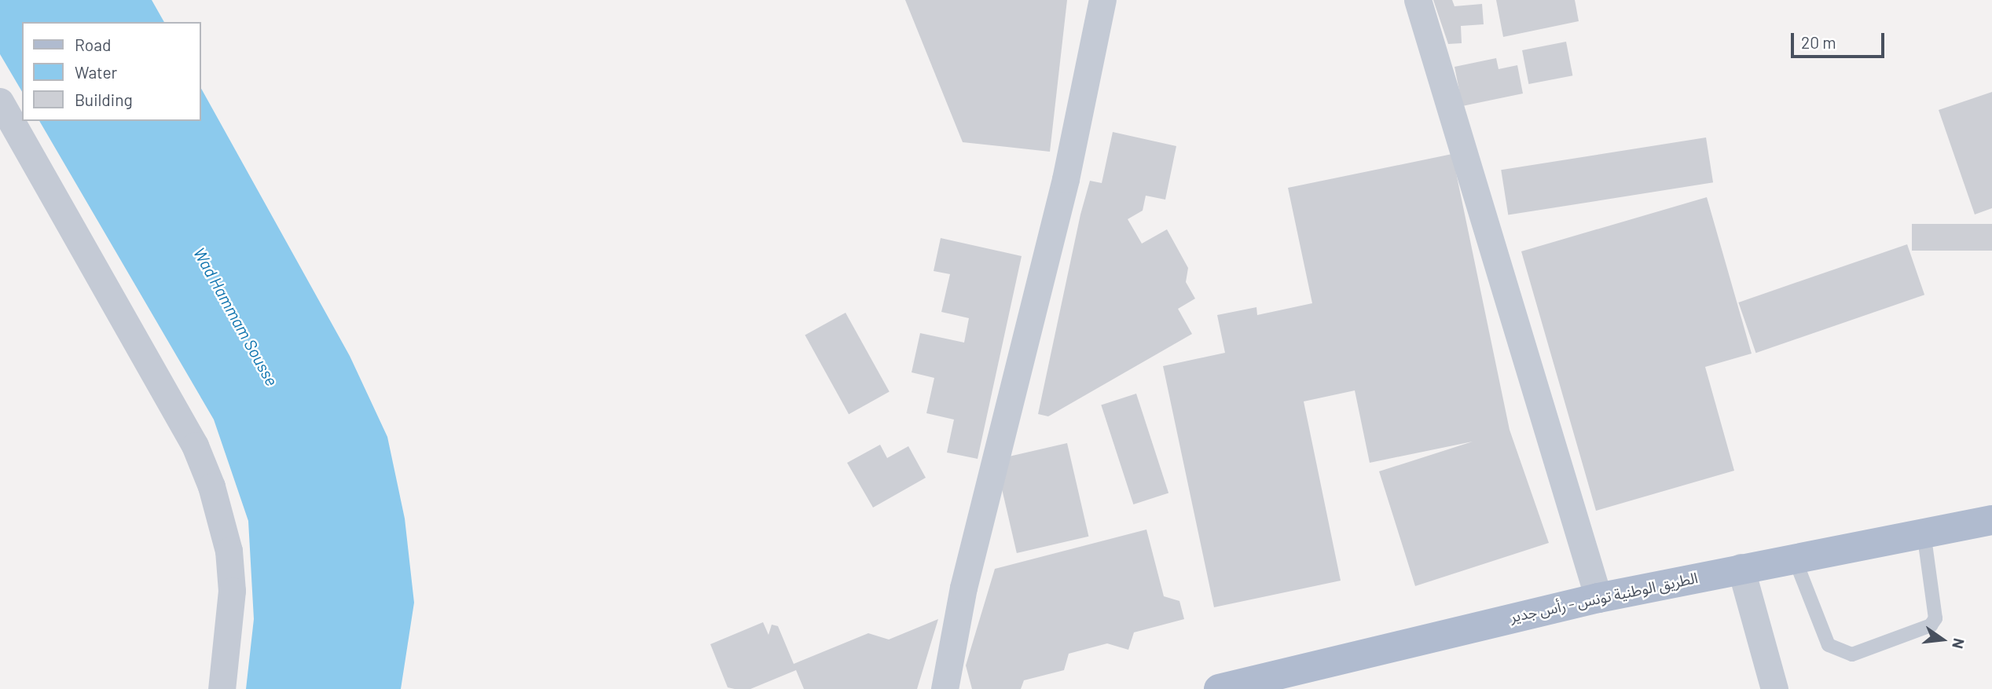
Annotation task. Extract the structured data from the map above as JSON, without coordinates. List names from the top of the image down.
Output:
{
  "streets": {
    "main road": ["الطريق الوطنية تونس - رأس جدير"]
  },
  "water": ["Wad Hammam Sousse"],
  "legend": ["Road", "Water", "Building"],
  "scale_bar": "20 m",
  "north": "right"
}
